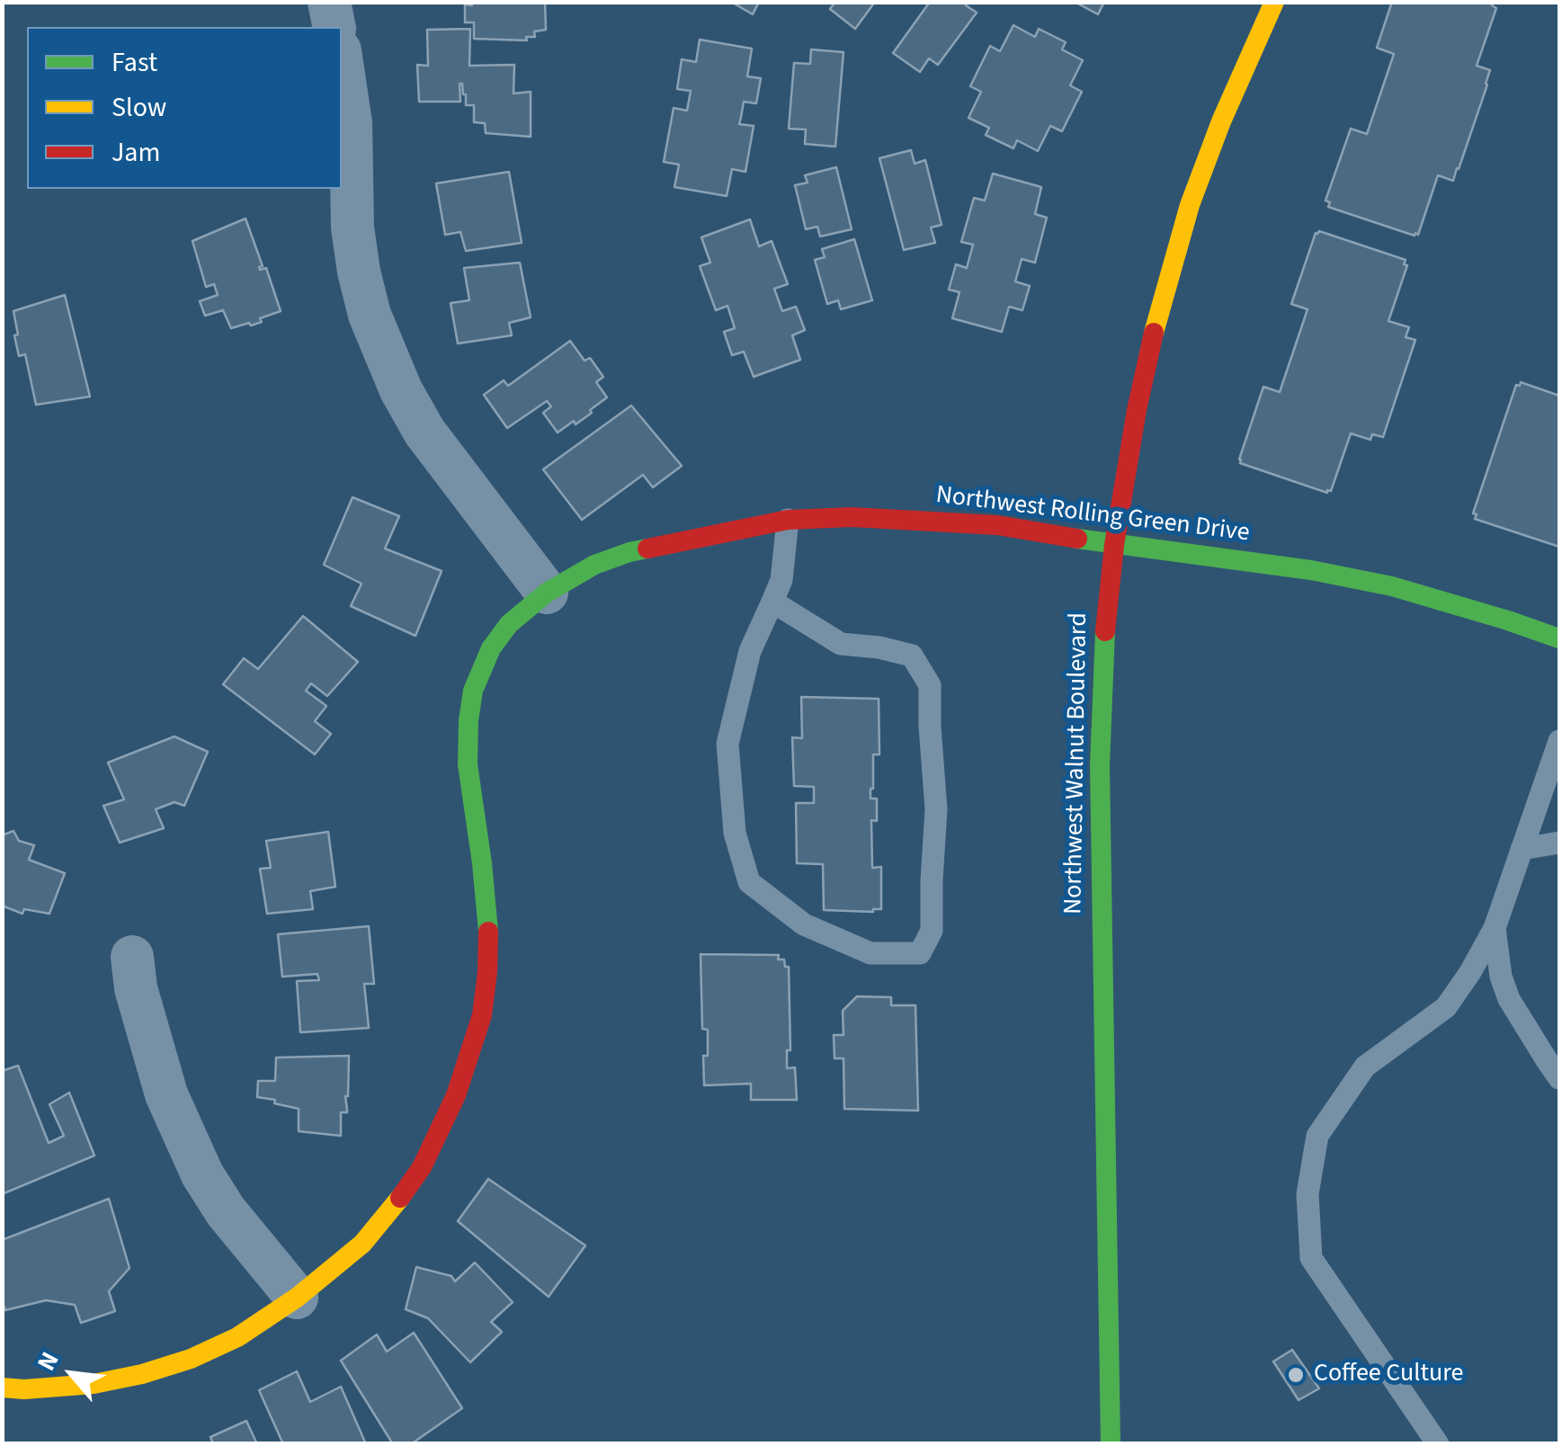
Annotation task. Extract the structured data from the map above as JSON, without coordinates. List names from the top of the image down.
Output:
{
  "streets": {
    "street": ["Northwest Rolling Green Drive", "Northwest Walnut Boulevard"]
  },
  "crossings": [
    ["Northwest Rolling Green Drive", "Northwest Walnut Boulevard"]
  ],
  "places": ["Coffee Culture"],
  "legend": ["Fast", "Slow", "Jam"],
  "north": "top left"
}
